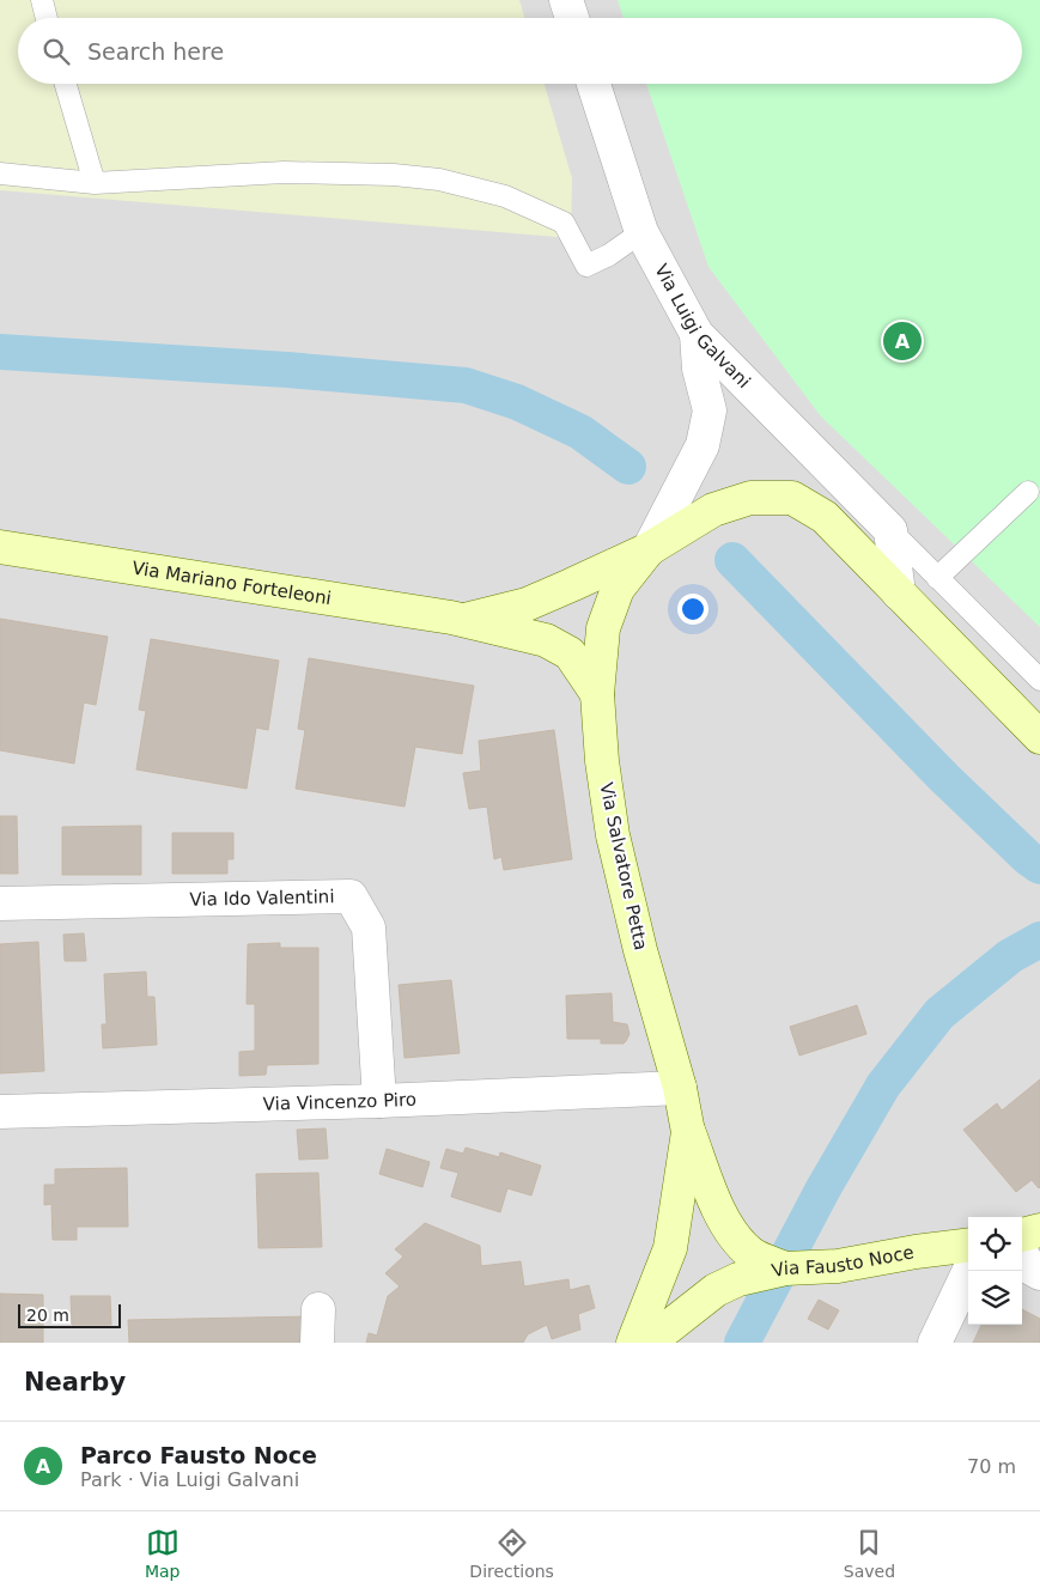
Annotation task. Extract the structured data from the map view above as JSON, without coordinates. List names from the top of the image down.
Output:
{
  "streets": {
    "street": [
      "Via Luigi Galvani",
      "Via Mariano Forteleoni",
      "Via Salvatore Petta",
      "Via Ido Valentini",
      "Via Vincenzo Piro",
      "Via Fausto Noce"
    ]
  },
  "crossings": [
    ["Via Luigi Galvani", "Via Salvatore Petta"],
    ["Via Mariano Forteleoni", "Via Salvatore Petta"],
    ["Via Salvatore Petta", "Via Vincenzo Piro"],
    ["Via Ido Valentini", "Via Vincenzo Piro"]
  ],
  "scale_bar": "20 m",
  "page": {
    "search": "Search here",
    "pins": "A",
    "scale": "20 m",
    "heading": "Nearby",
    "list": [
      {
        "mark": "A",
        "name": "Parco Fausto Noce",
        "note": "Park · Via Luigi Galvani",
        "value": "70 m"
      }
    ],
    "nav": ["Map", "Directions", "Saved"]
  }
}
